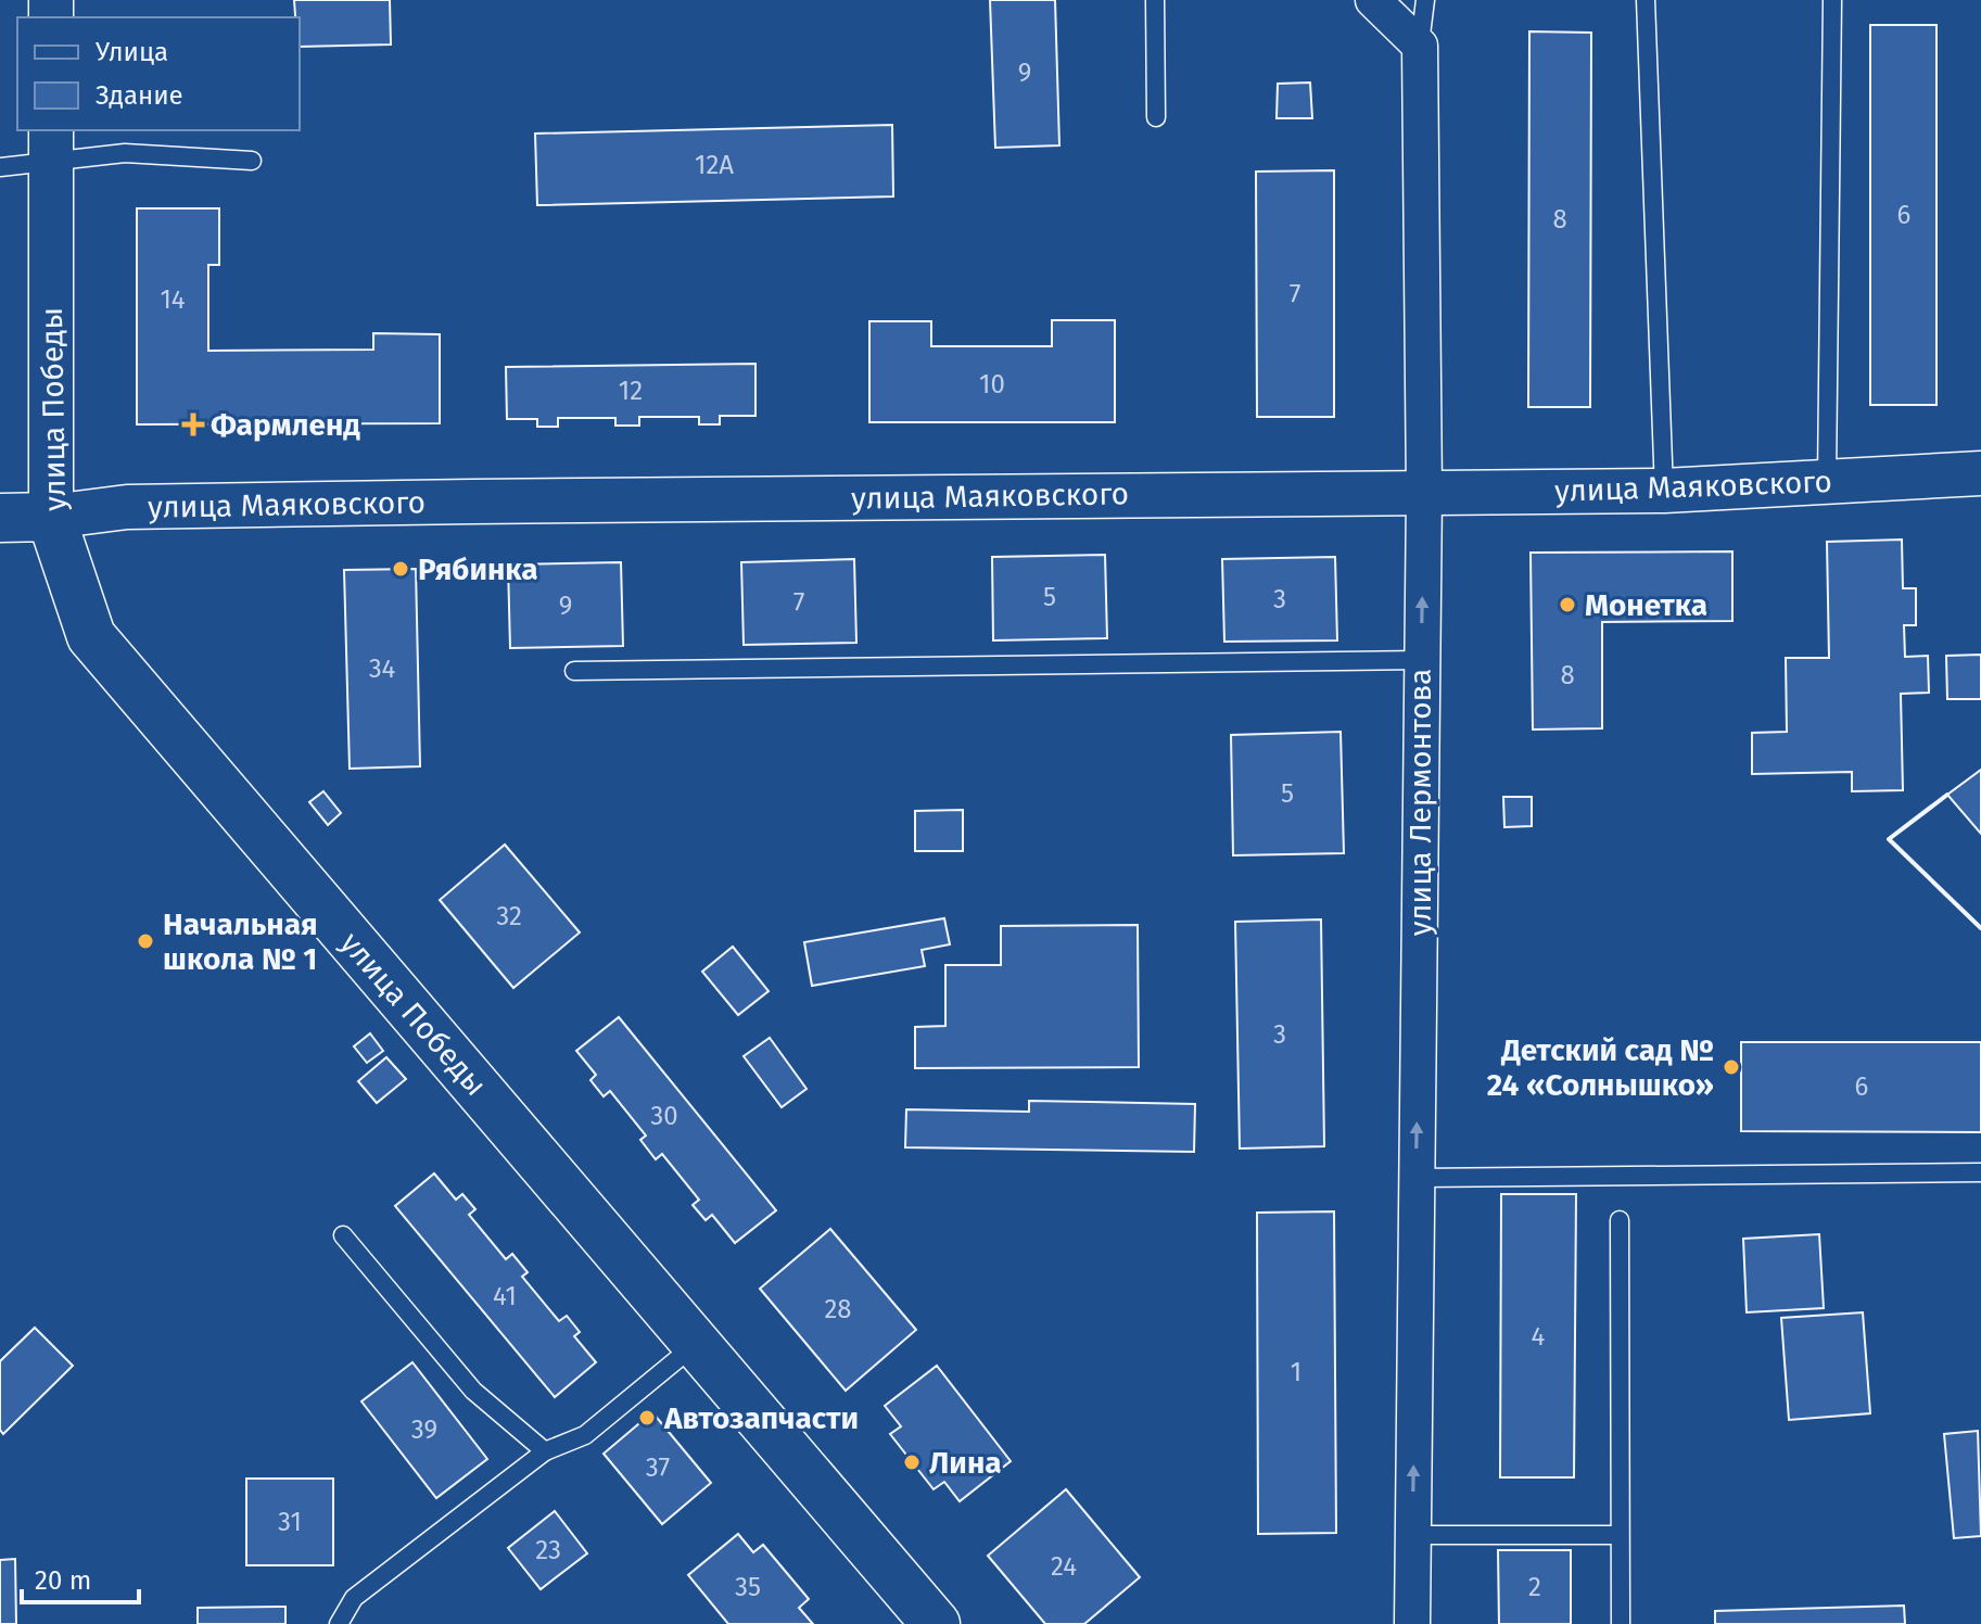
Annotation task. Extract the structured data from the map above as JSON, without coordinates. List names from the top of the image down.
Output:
{
  "streets": {
    "main road": ["улица Победы", "улица Маяковского"],
    "street": ["улица Лермонтова"]
  },
  "crossings": [
    ["улица Победы", "улица Маяковского"],
    ["улица Маяковского", "улица Лермонтова"]
  ],
  "one_way": ["улица Лермонтова"],
  "places": {
    "health": ["Фармленд"],
    "other": [
      "Рябинка",
      "Монетка",
      "Начальная школа № 1",
      "Детский сад № 24 «Солнышко»",
      "Автозапчасти",
      "Лина"
    ]
  },
  "house_numbers": [
    "9",
    "12А",
    "6",
    "8",
    "7",
    "14",
    "10",
    "12",
    "5",
    "3",
    "7",
    "9",
    "34",
    "8",
    "5",
    "32",
    "3",
    "6",
    "30",
    "41",
    "28",
    "4",
    "1",
    "39",
    "37",
    "31",
    "23",
    "24",
    "35",
    "2"
  ],
  "legend": ["Улица", "Здание"],
  "scale_bar": "20 m"
}
